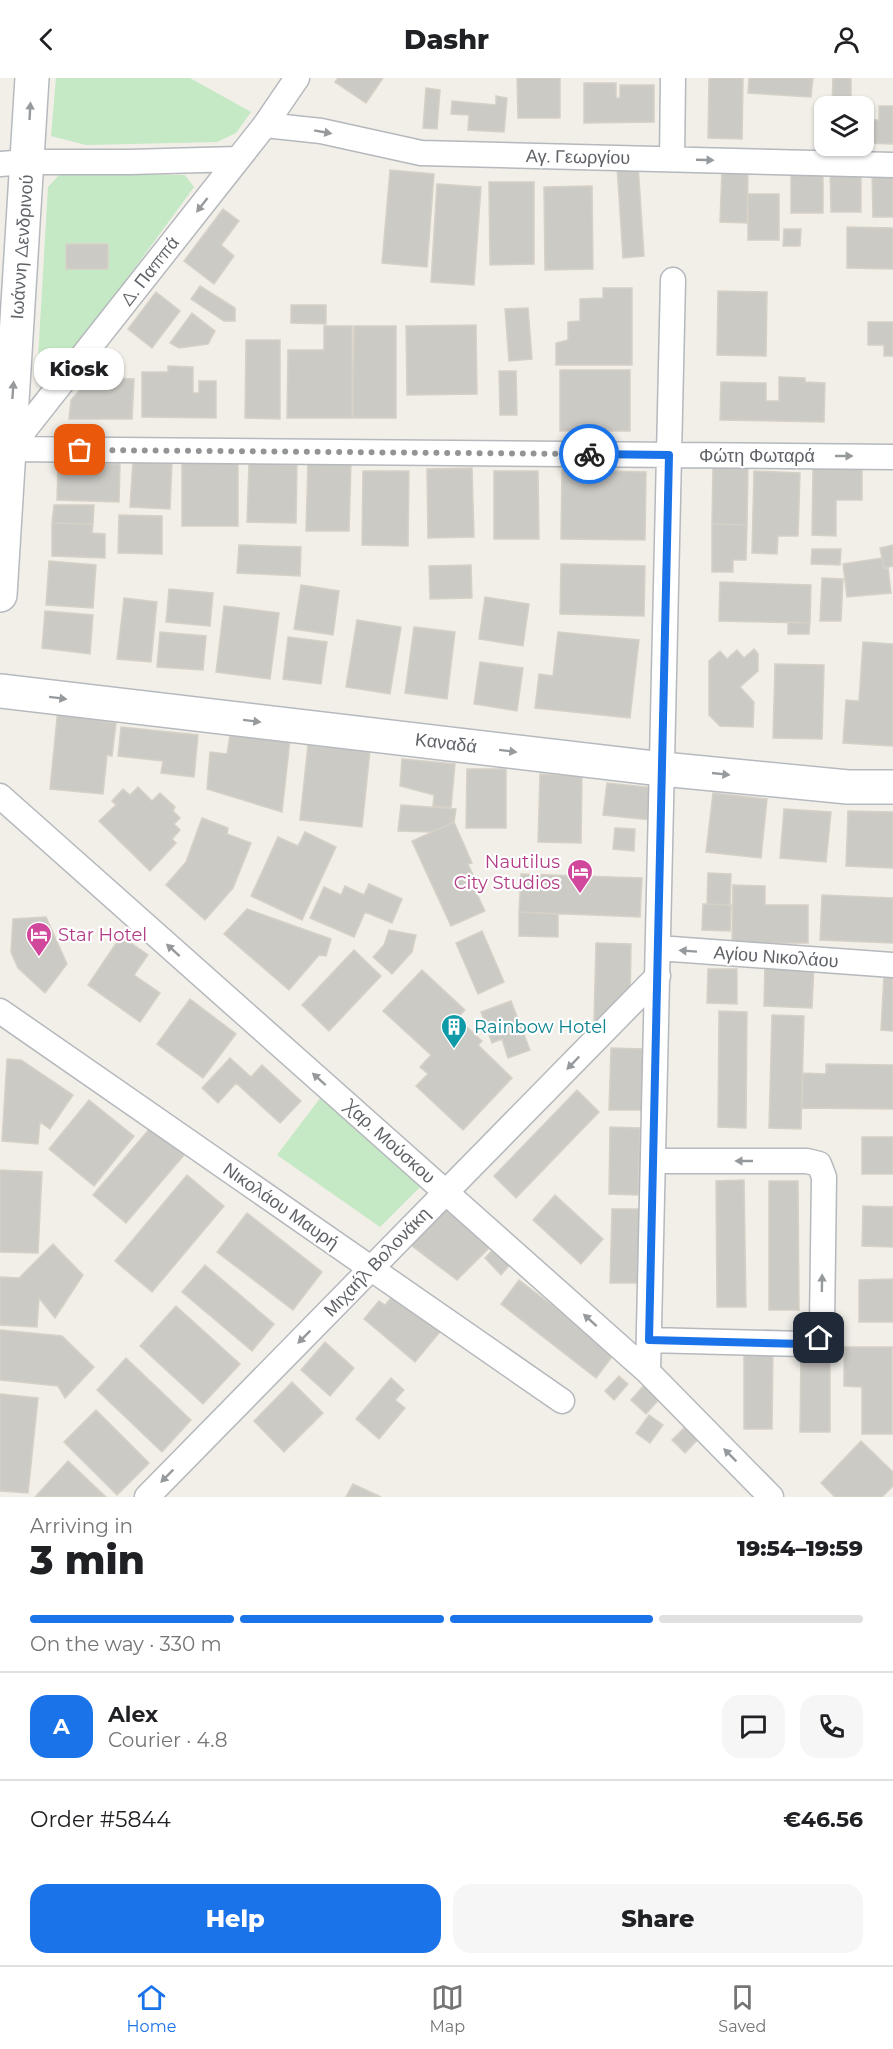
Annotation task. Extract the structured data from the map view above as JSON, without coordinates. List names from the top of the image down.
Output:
{
  "streets": {
    "street": [
      "Αγ. Γεωργίου",
      "Ιωάννη Δενδρινού",
      "Δ. Παππά",
      "Φώτη Φωταρά",
      "Καναδά",
      "Αγίου Νικολάου",
      "Χαρ. Μούσκου",
      "Νικολάου Μαυρή",
      "Μιχαήλ Βολονάκη"
    ]
  },
  "crossings": [
    ["Αγ. Γεωργίου", "Δ. Παππά"],
    ["Ιωάννη Δενδρινού", "Δ. Παππά"],
    ["Ιωάννη Δενδρινού", "Φώτη Φωταρά"],
    ["Δ. Παππά", "Φώτη Φωταρά"],
    ["Χαρ. Μούσκου", "Μιχαήλ Βολονάκη"],
    ["Νικολάου Μαυρή", "Μιχαήλ Βολονάκη"]
  ],
  "one_way": [
    "Αγ. Γεωργίου",
    "Ιωάννη Δενδρινού",
    "Δ. Παππά",
    "Καναδά",
    "Αγίου Νικολάου",
    "Χαρ. Μούσκου",
    "Μιχαήλ Βολονάκη"
  ],
  "places": {
    "other": ["Kiosk"],
    "hotel": ["Nautilus City Studios", "Star Hotel"],
    "building": ["Rainbow Hotel"]
  },
  "page": {
    "header": "Dashr",
    "bubble": "Kiosk",
    "heading": ["3 min", "Arriving in", "19:54–19:59"],
    "panel": [
      "Alex",
      "Courier · 4.8",
      "Order #5844",
      "€46.56"
    ],
    "bar": "On the way · 330 m",
    "round": "A",
    "buttons": ["Help", "Share"],
    "tabs": ["Home", "Map", "Saved"]
  }
}
